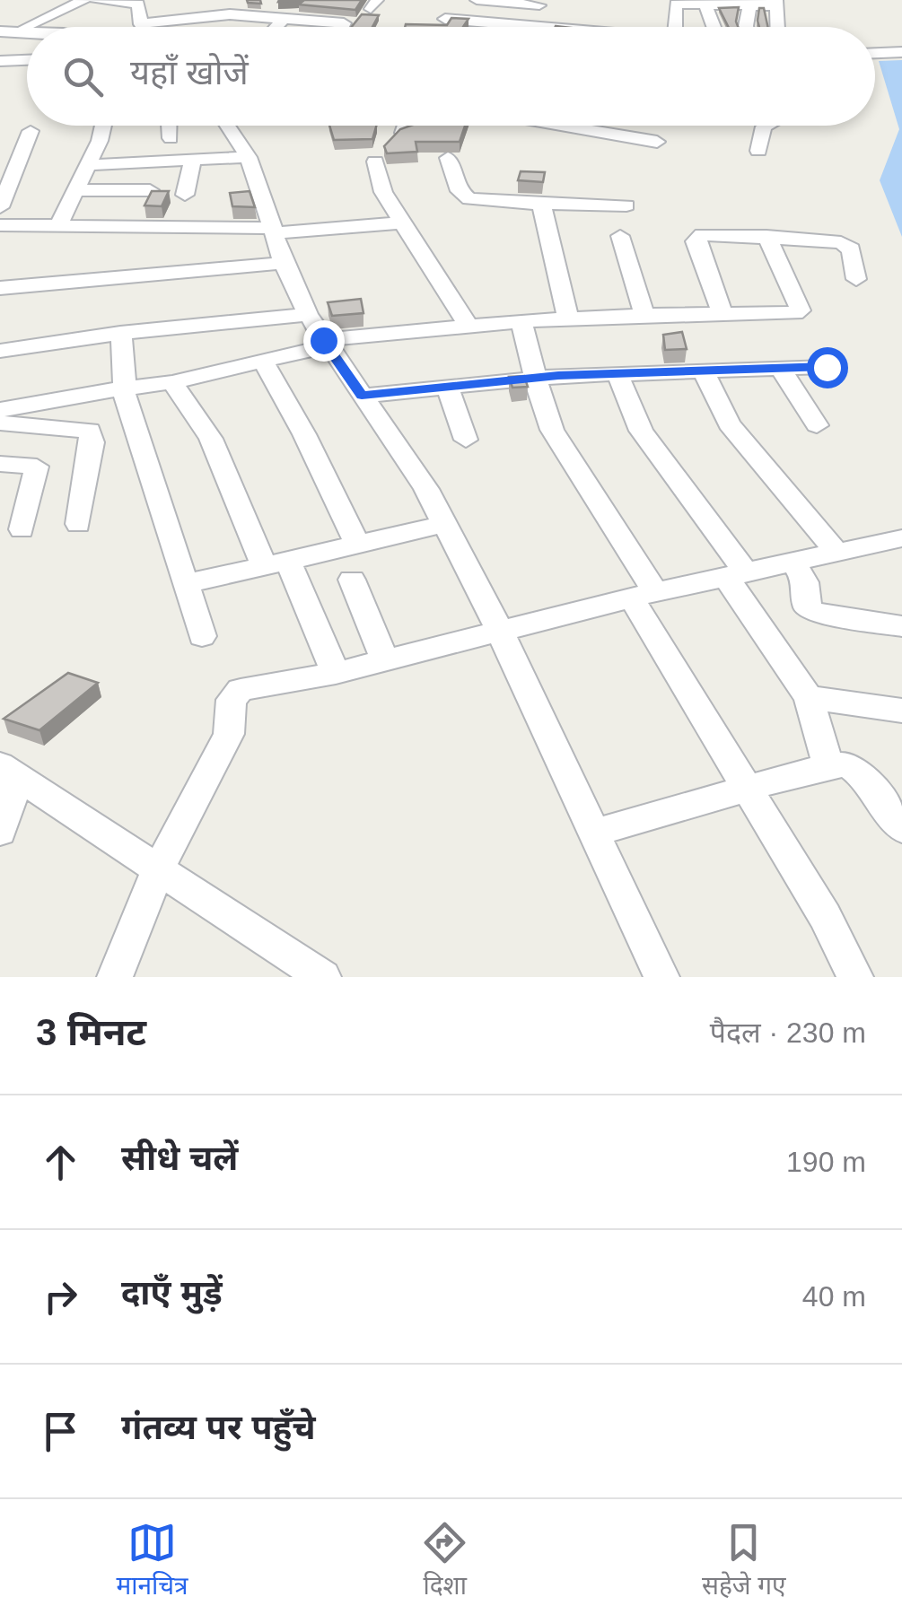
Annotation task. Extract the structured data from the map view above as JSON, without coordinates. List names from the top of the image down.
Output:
{
  "page": {
    "search": "यहाँ खोजें",
    "heading": ["3 मिनट", "पैदल · 230 m"],
    "list": [
      ["सीधे चलें", "190 m"],
      ["दाएँ मुड़ें", "40 m"],
      "गंतव्य पर पहुँचे"
    ],
    "nav": ["मानचित्र", "दिशा", "सहेजे गए"]
  }
}
